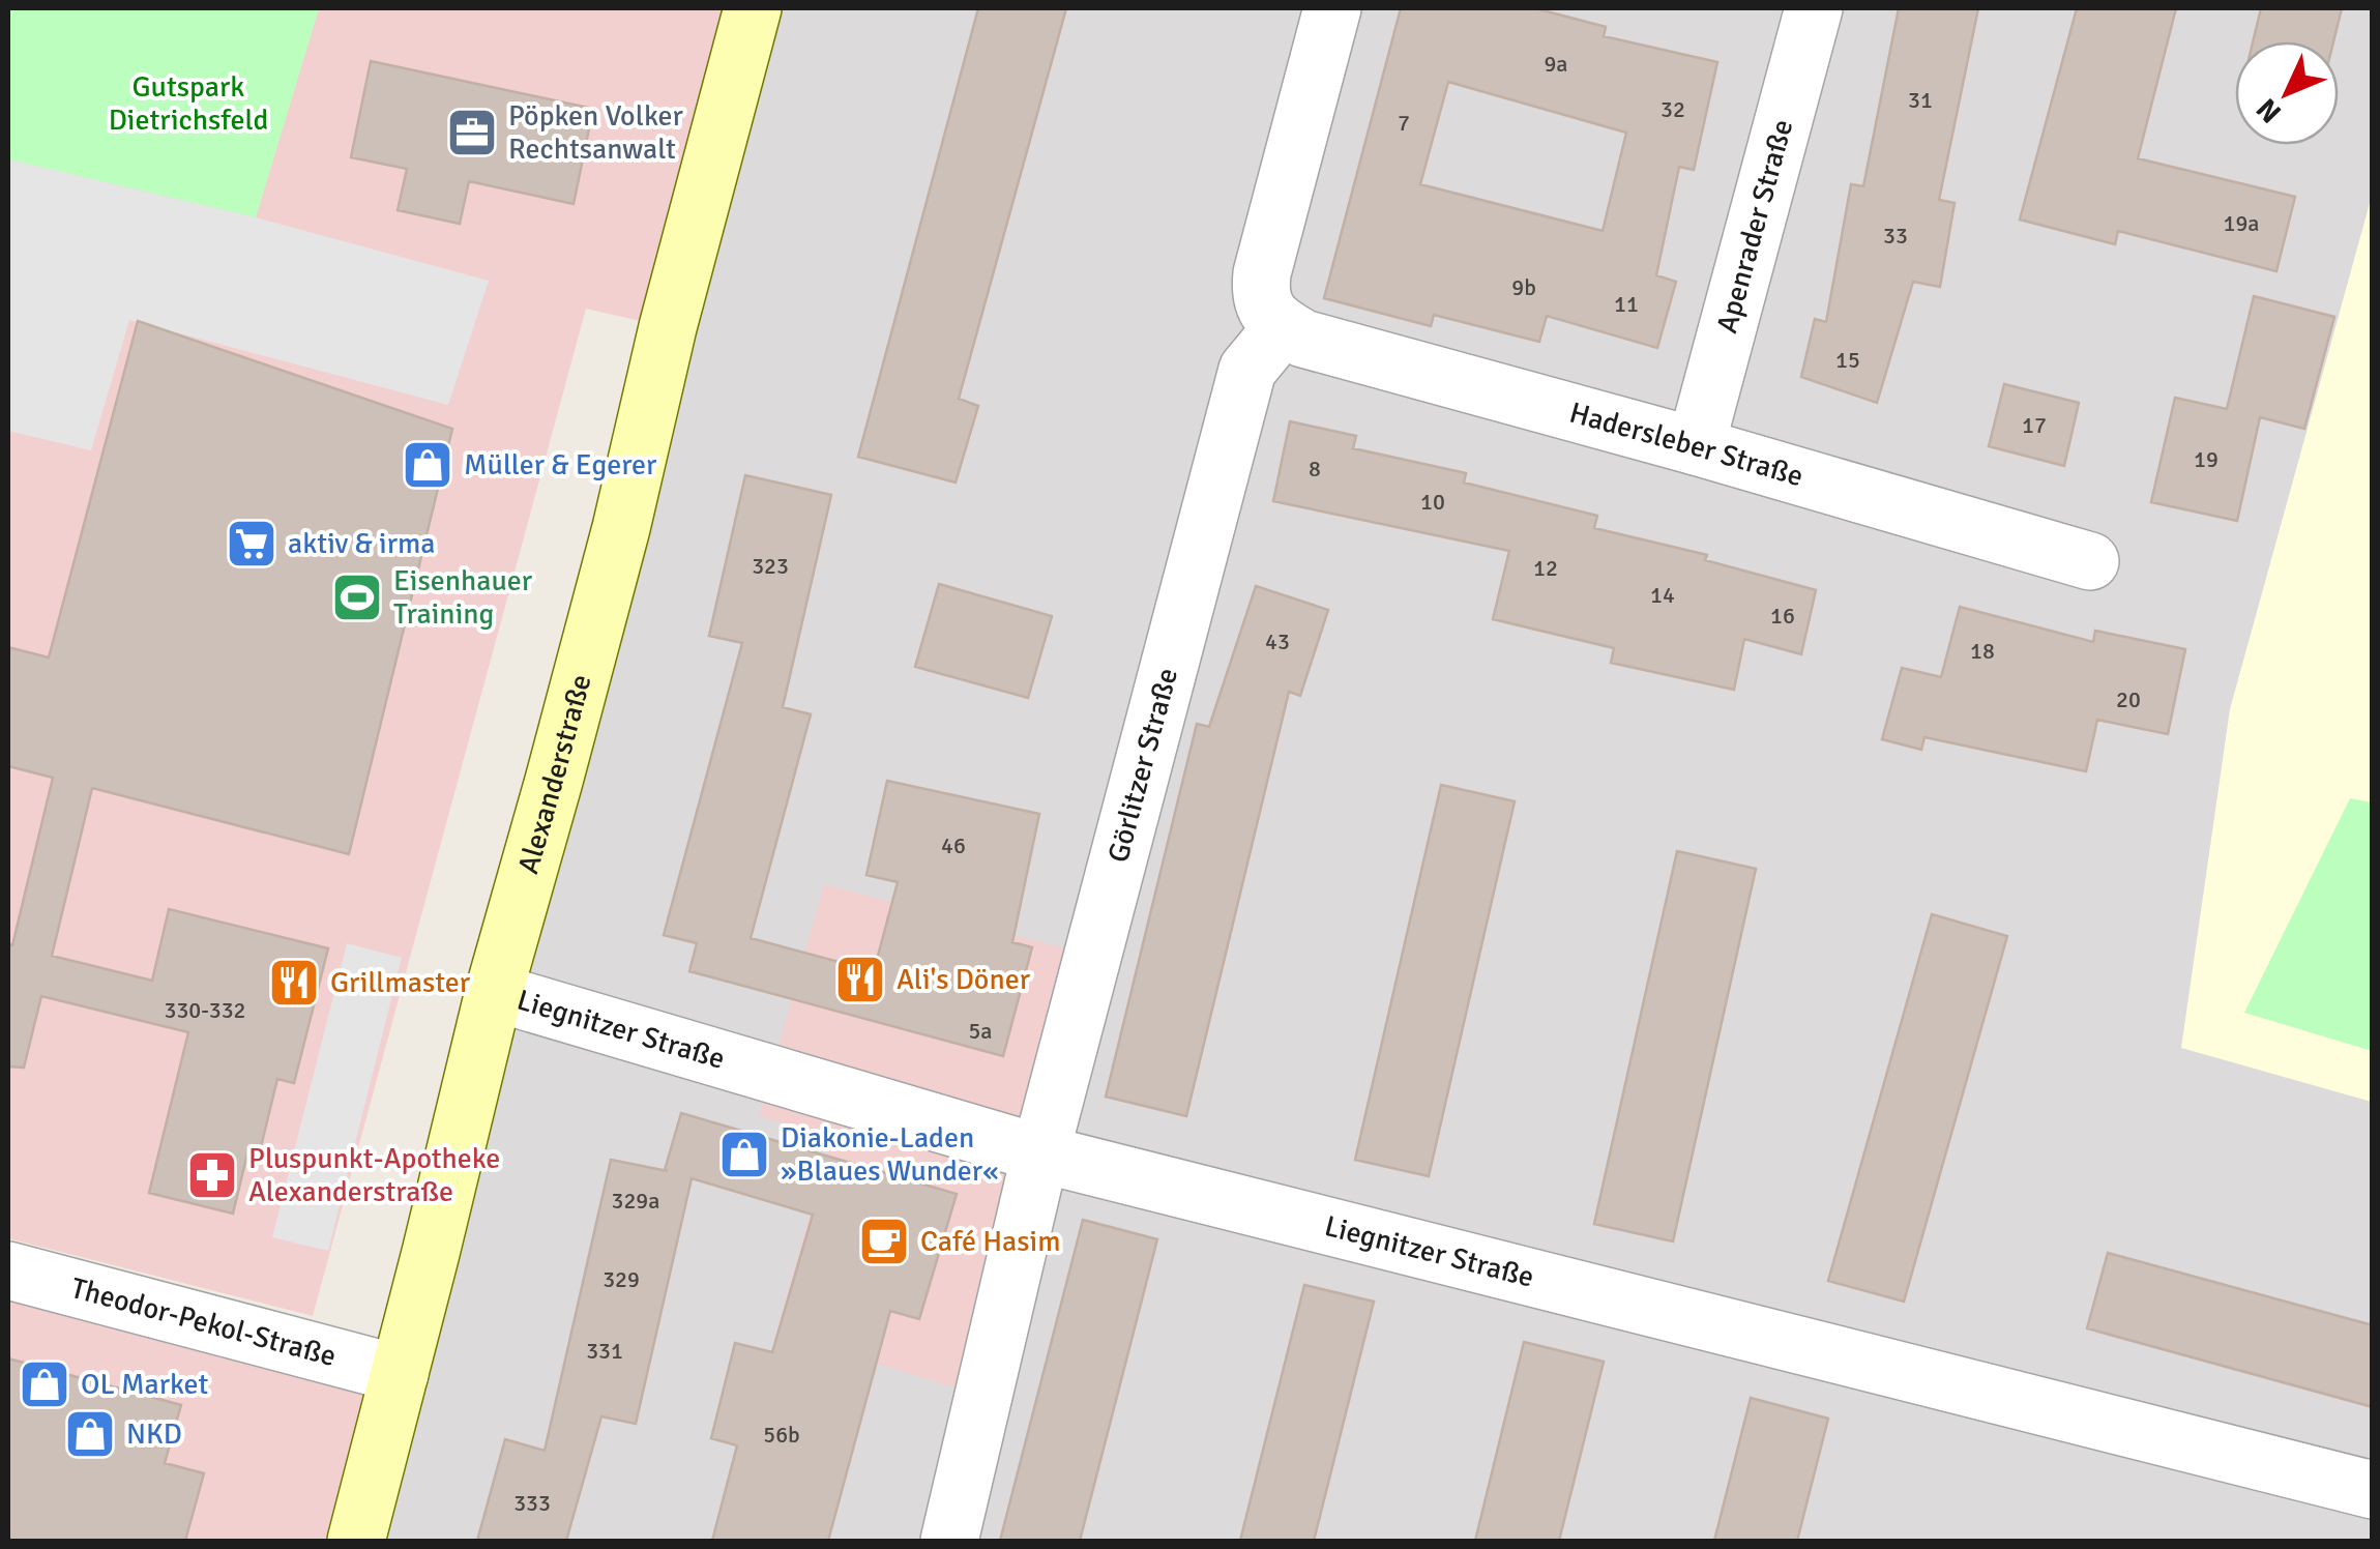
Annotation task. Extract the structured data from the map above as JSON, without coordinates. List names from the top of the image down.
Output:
{
  "streets": {
    "main road": ["Alexanderstraße"],
    "street": [
      "Apenrader Straße",
      "Hadersleber Straße",
      "Görlitzer Straße",
      "Liegnitzer Straße",
      "Theodor-Pekol-Straße"
    ]
  },
  "crossings": [
    ["Apenrader Straße", "Hadersleber Straße"],
    ["Hadersleber Straße", "Görlitzer Straße"],
    ["Görlitzer Straße", "Liegnitzer Straße"],
    ["Alexanderstraße", "Liegnitzer Straße"],
    ["Alexanderstraße", "Theodor-Pekol-Straße"]
  ],
  "parks": ["Gutspark Dietrichsfeld"],
  "places": {
    "office": ["Pöpken Volker Rechtsanwalt"],
    "shop": [
      "Müller & Egerer",
      "Diakonie-Laden »Blaues Wunder«",
      "OL Market",
      "NKD"
    ],
    "supermarket": ["aktiv & irma"],
    "sports": ["Eisenhauer Training"],
    "restaurant": ["Ali's Döner", "Grillmaster"],
    "pharmacy": ["Pluspunkt-Apotheke Alexanderstraße"],
    "cafe": ["Café Hasim"]
  },
  "house_numbers": [
    "9a",
    "31",
    "32",
    "7",
    "19a",
    "33",
    "9b",
    "11",
    "15",
    "17",
    "19",
    "8",
    "10",
    "323",
    "12",
    "14",
    "16",
    "43",
    "18",
    "20",
    "46",
    "330-332",
    "5a",
    "329a",
    "329",
    "331",
    "56b",
    "333"
  ],
  "north": "bottom left"
}
